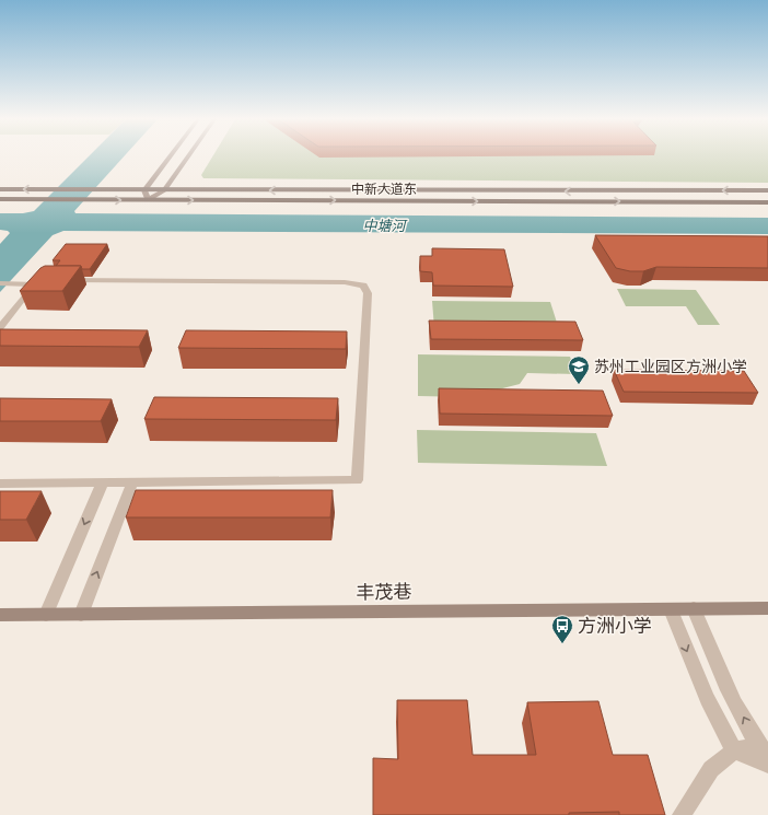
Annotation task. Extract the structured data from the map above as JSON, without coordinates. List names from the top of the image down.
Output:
{
  "streets": {
    "main road": ["中新大道东"],
    "street": ["丰茂巷"]
  },
  "water": ["中塘河"],
  "places": {
    "school or university": ["苏州工业园区方洲小学"],
    "bus stop": ["方洲小学"]
  }
}
